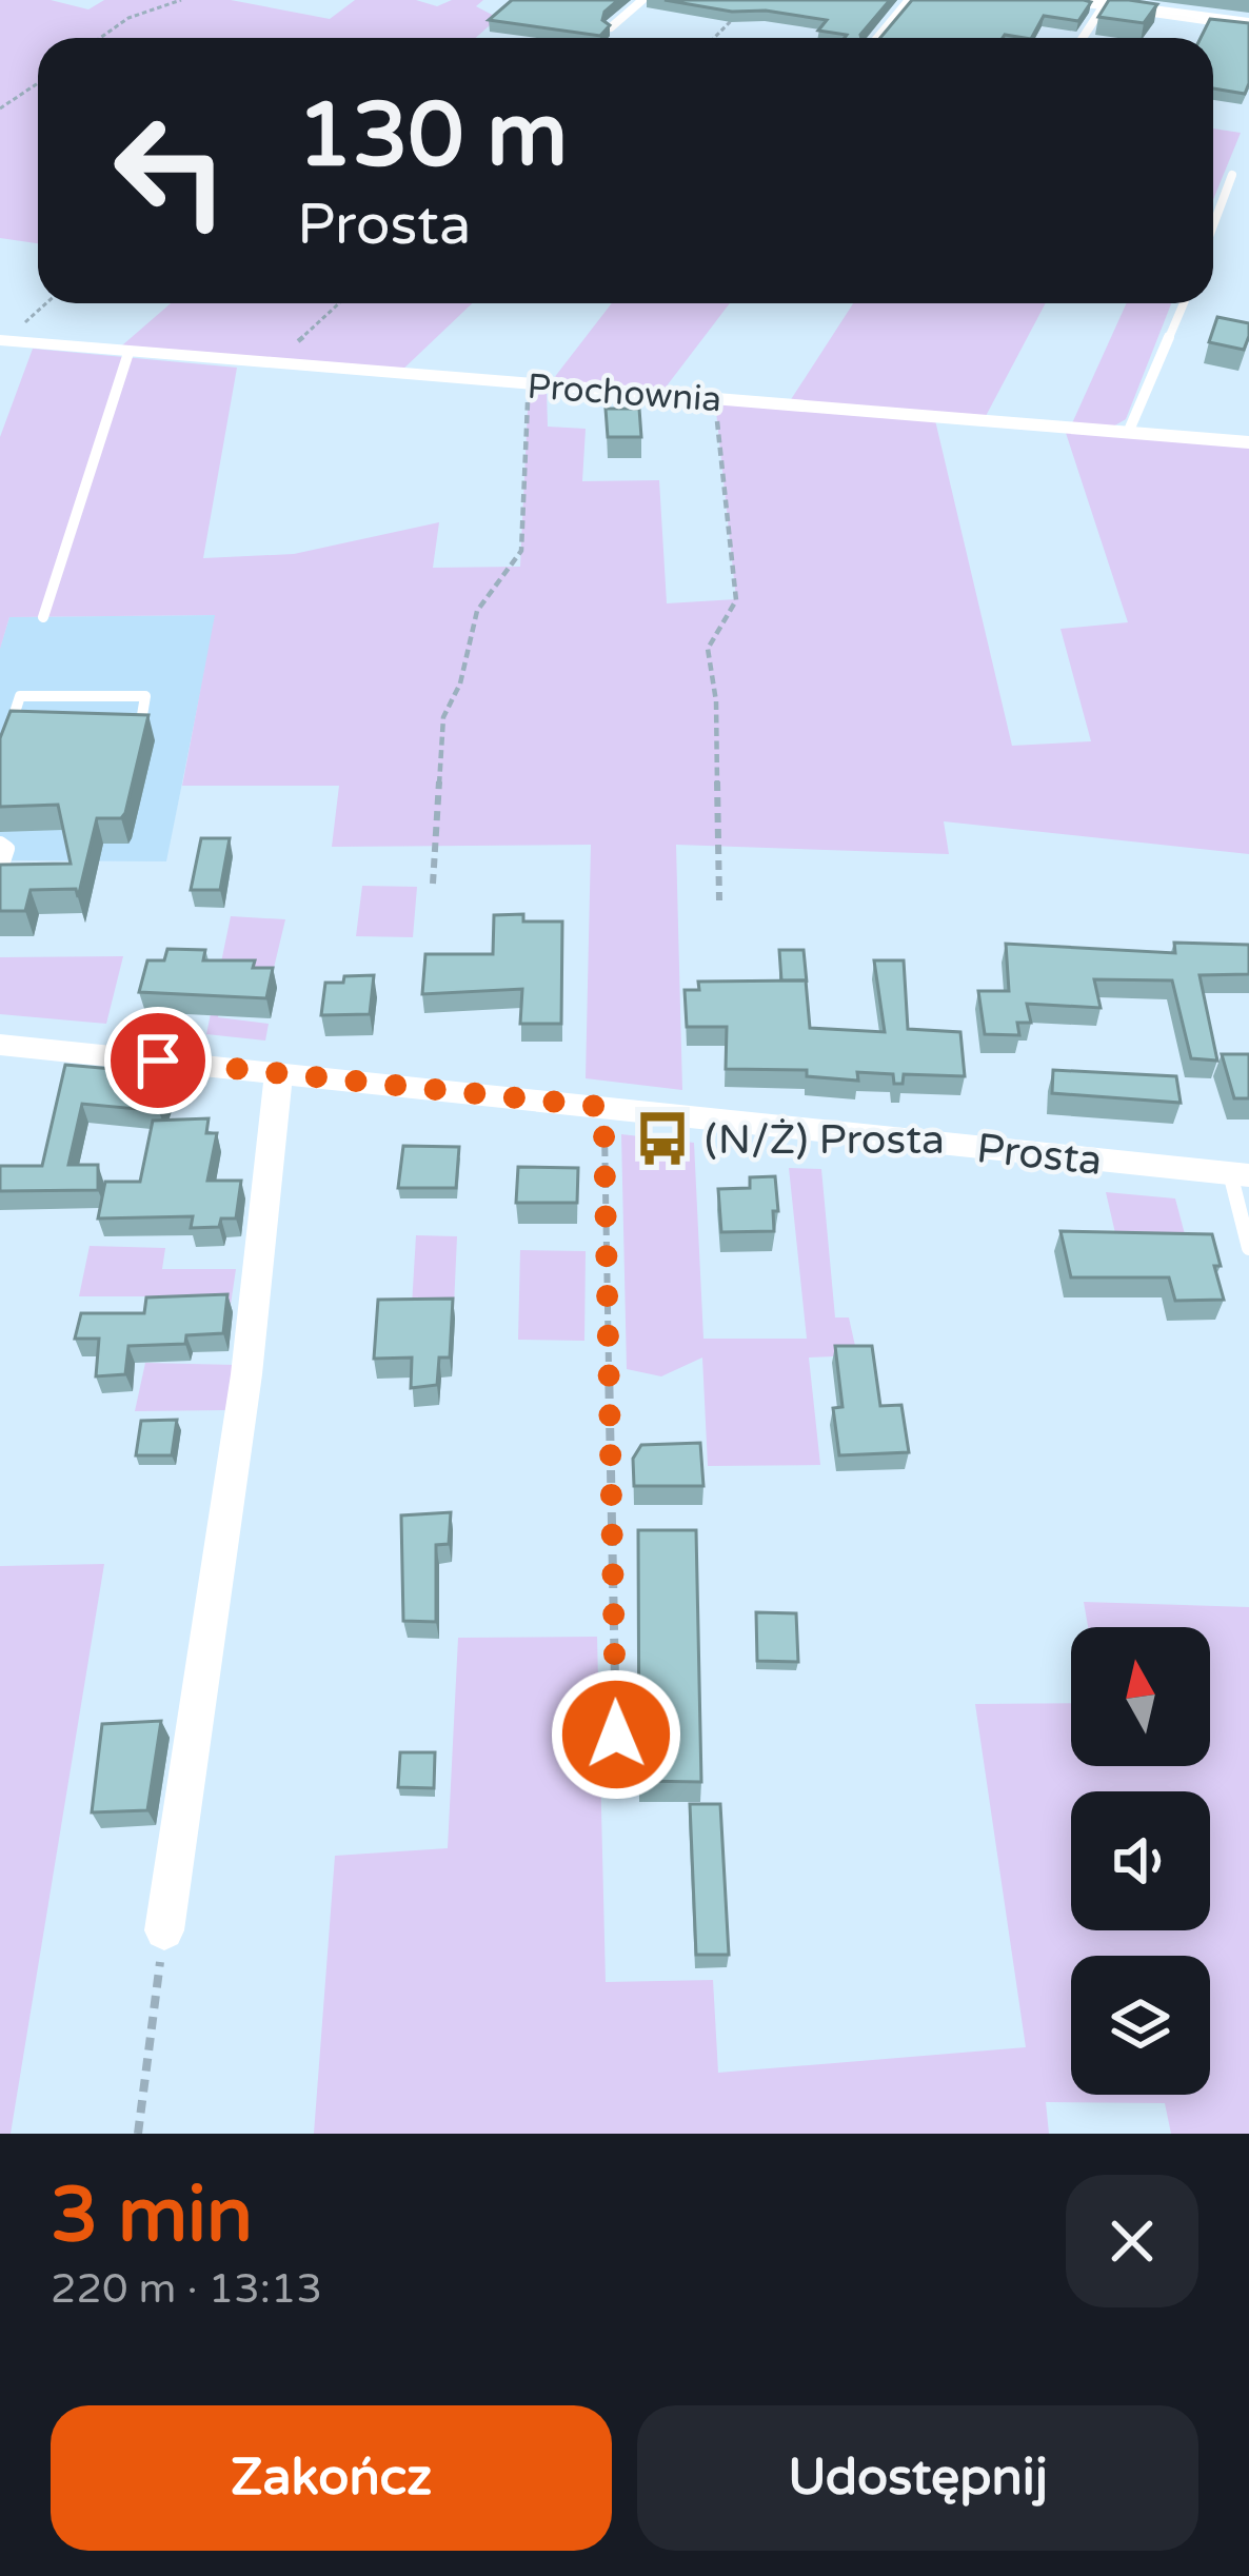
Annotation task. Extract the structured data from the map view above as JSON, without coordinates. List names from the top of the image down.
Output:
{
  "streets": {
    "street": ["Prochownia", "Prosta"]
  },
  "places": {
    "bus stop": ["(N/Ż) Prosta"]
  },
  "north": "top",
  "page": {
    "turn": ["130 m", "Prosta"],
    "heading": ["3 min", "220 m · 13:13"],
    "buttons": ["Zakończ", "Udostępnij"]
  }
}
